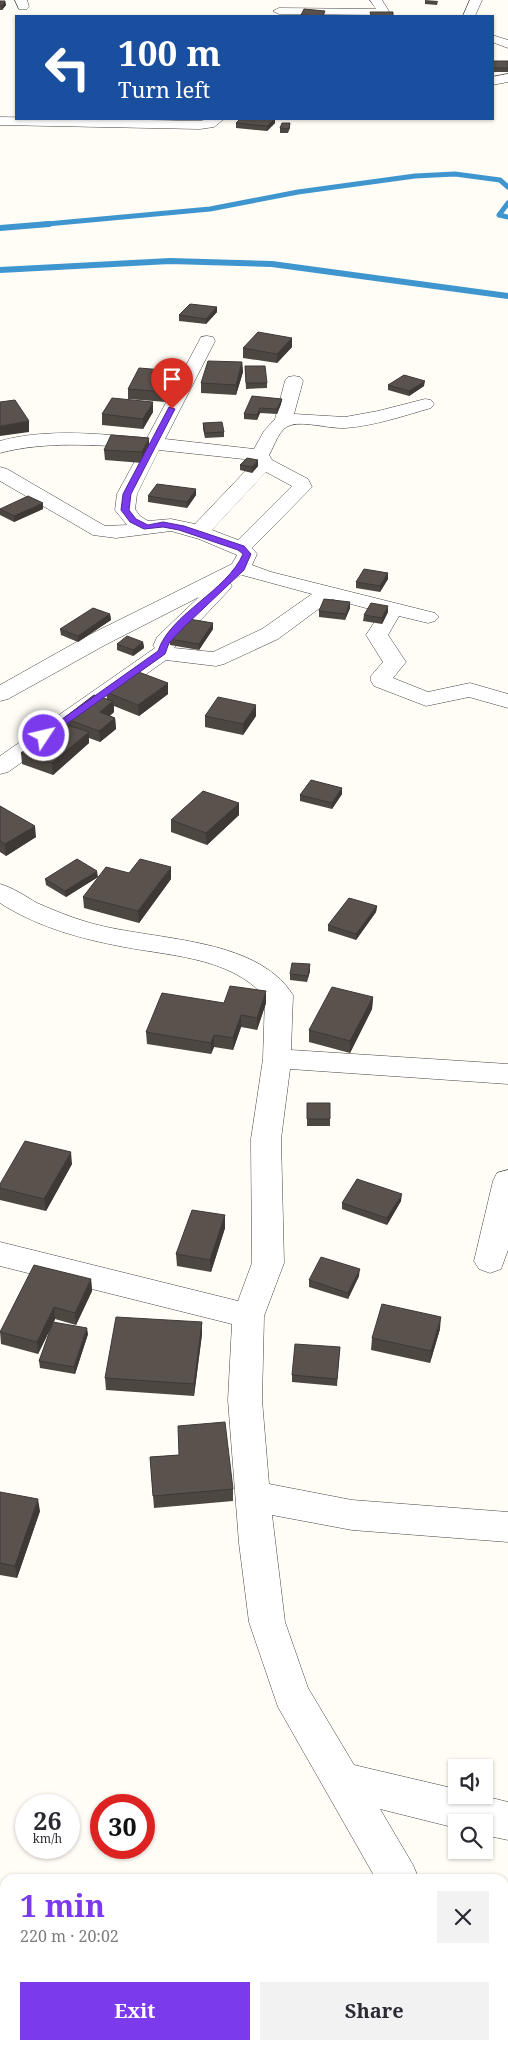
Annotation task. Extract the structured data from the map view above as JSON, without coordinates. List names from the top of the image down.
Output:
{
  "page": {
    "turn": ["100 m", "Turn left"],
    "speed": "26 km/h",
    "limit": "30",
    "heading": ["1 min", "220 m · 20:02"],
    "buttons": ["Exit", "Share"]
  }
}
